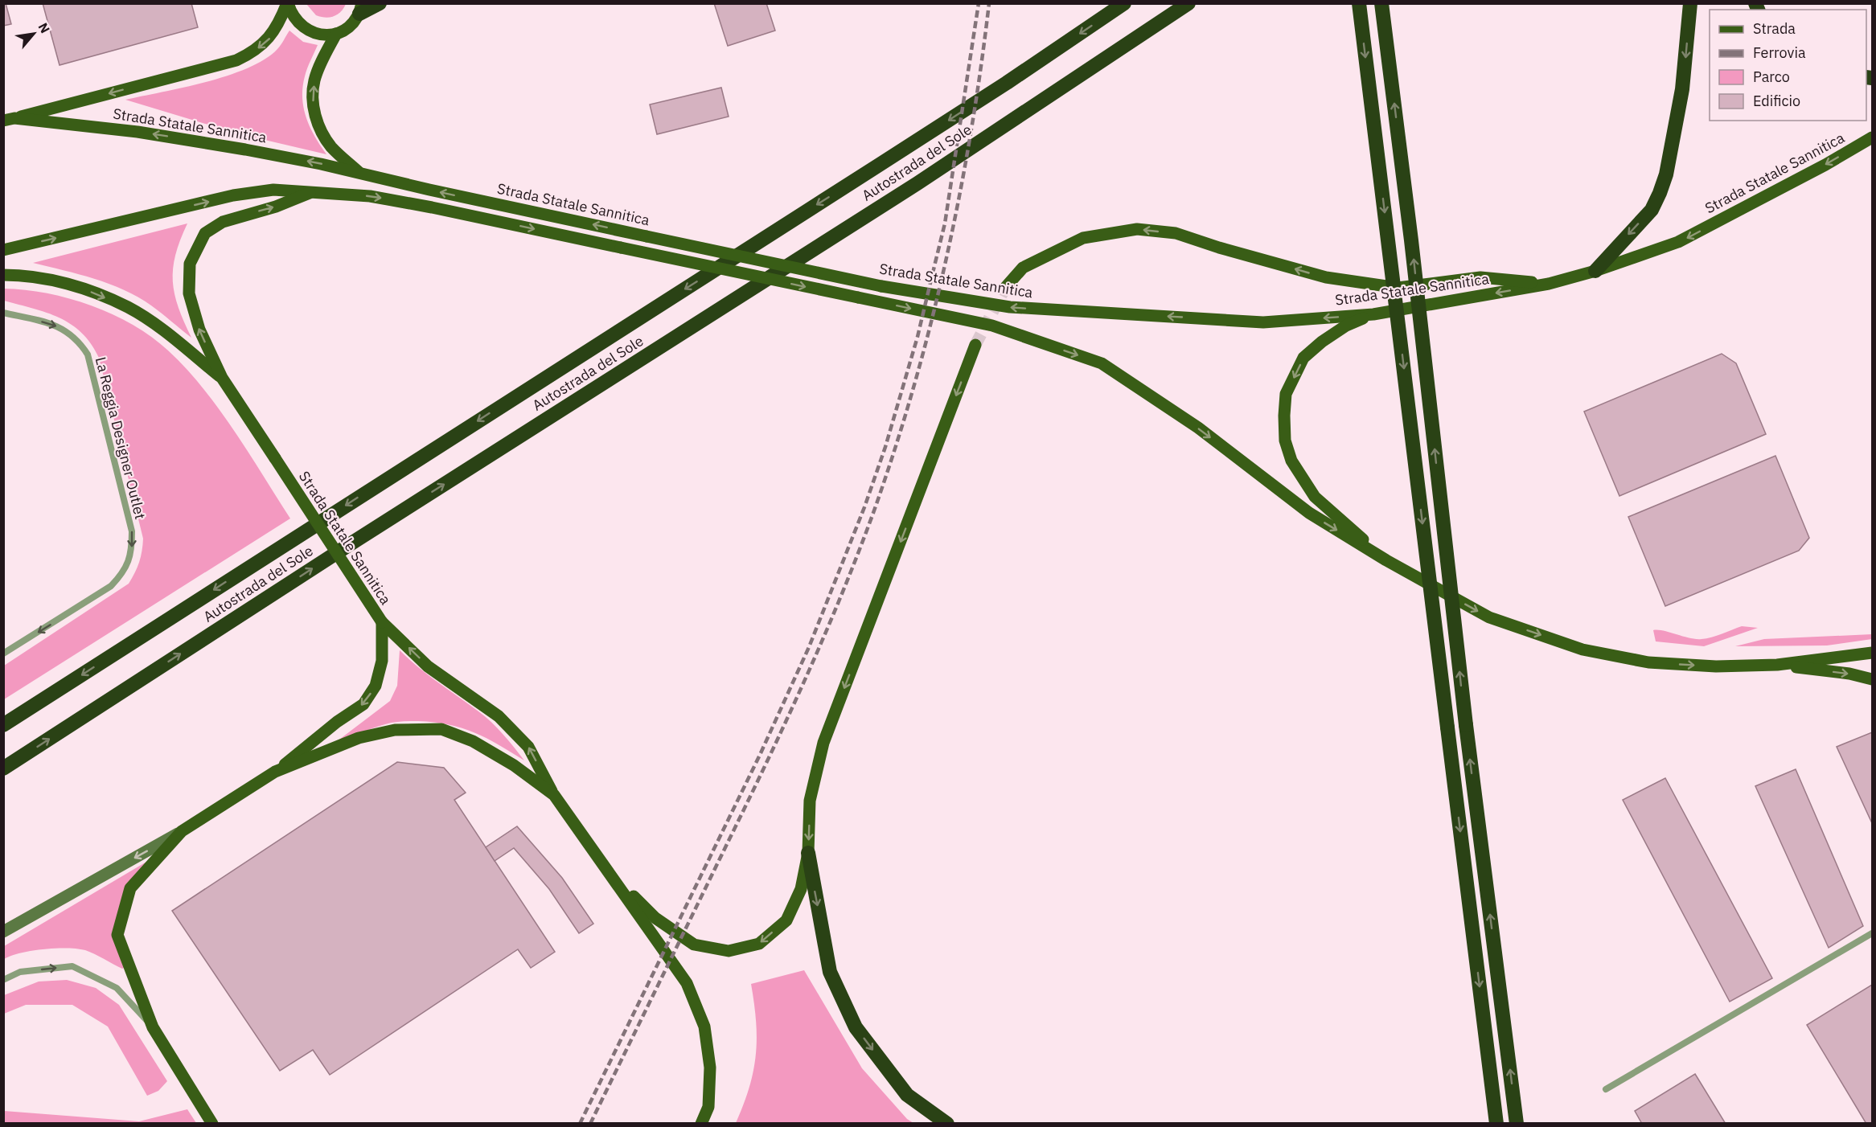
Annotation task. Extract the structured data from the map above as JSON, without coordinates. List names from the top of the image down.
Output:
{
  "streets": {
    "highway": ["Autostrada del Sole"],
    "main road": ["Strada Statale Sannitica"],
    "lane": ["La Reggia Designer Outlet"]
  },
  "legend": [
    "Strada",
    "Ferrovia",
    "Parco",
    "Edificio"
  ],
  "north": "top right"
}
